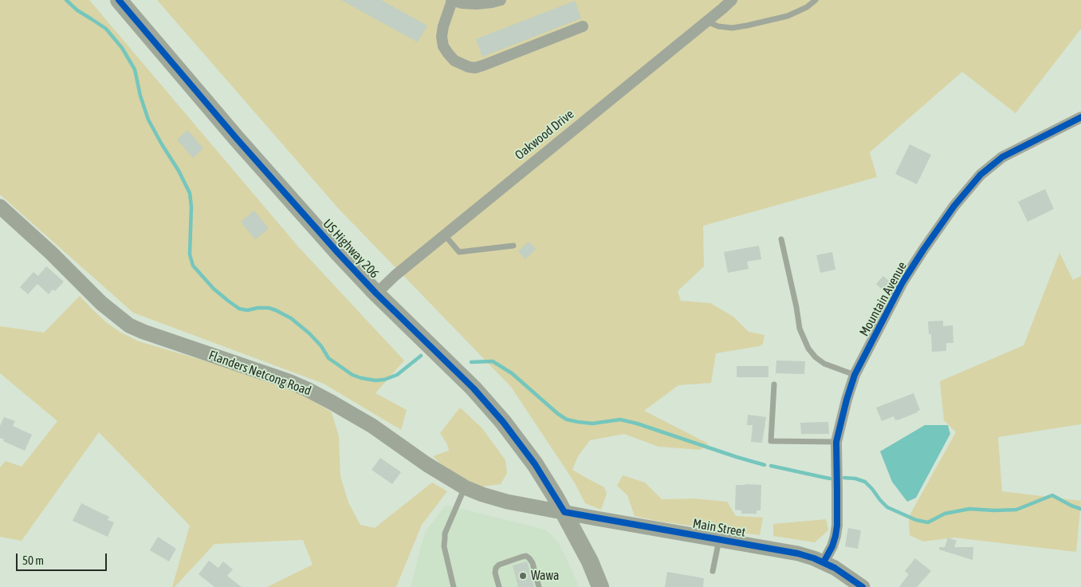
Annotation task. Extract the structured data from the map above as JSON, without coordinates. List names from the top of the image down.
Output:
{
  "streets": {
    "highway": ["US Highway 206"],
    "main road": ["Flanders Netcong Road", "Main Street"],
    "street": ["Oakwood Drive", "Mountain Avenue"]
  },
  "crossings": [
    ["Oakwood Drive", "US Highway 206"],
    ["US Highway 206", "Flanders Netcong Road"],
    ["US Highway 206", "Main Street"],
    ["Mountain Avenue", "Main Street"],
    ["Flanders Netcong Road", "Main Street"]
  ],
  "places": ["Wawa"],
  "scale_bar": "50 m"
}
